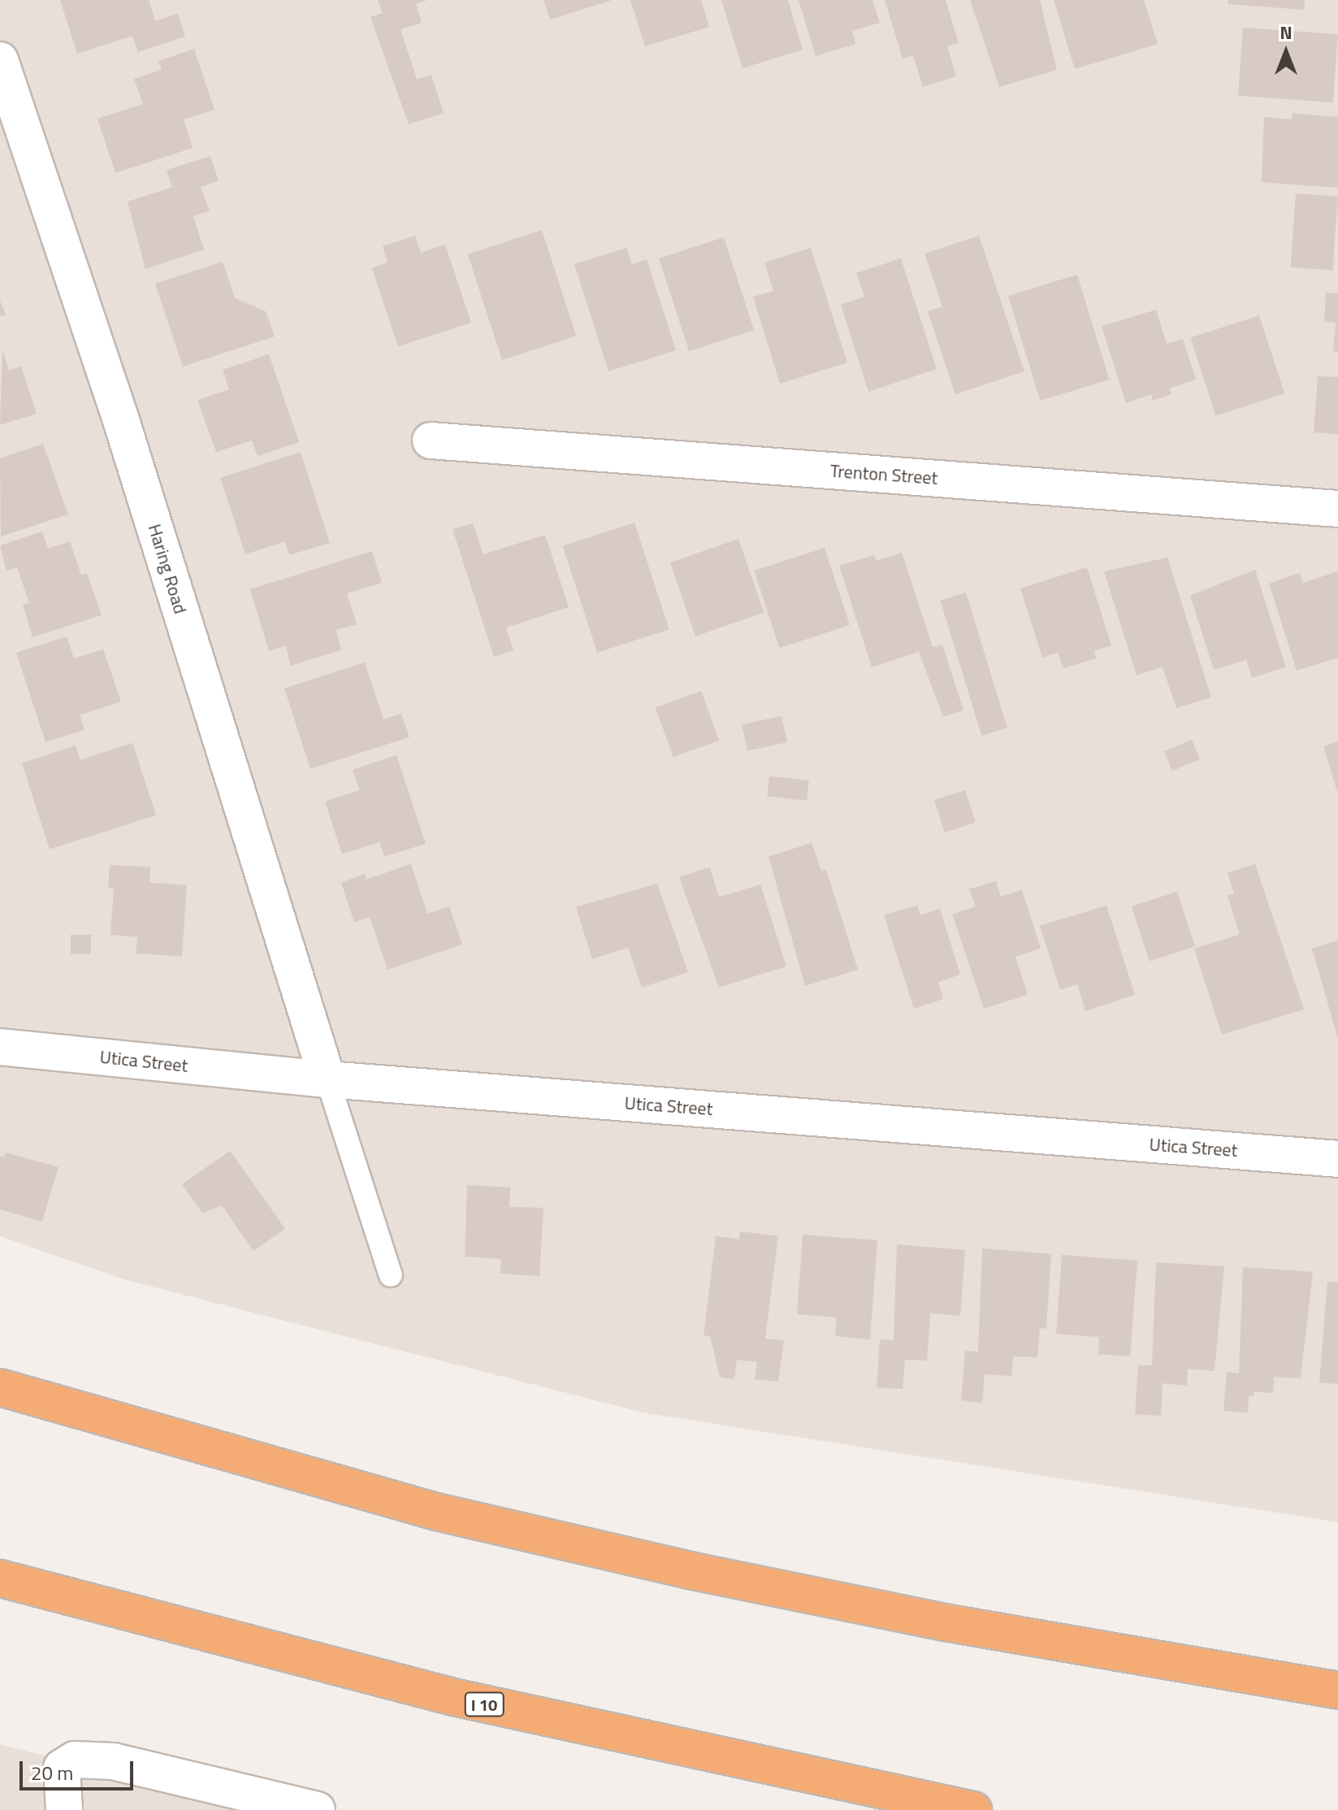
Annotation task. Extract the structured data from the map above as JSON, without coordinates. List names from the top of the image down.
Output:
{
  "streets": {
    "highway": ["I 10"],
    "street": ["Trenton Street", "Haring Road", "Utica Street"]
  },
  "crossings": [
    ["Haring Road", "Utica Street"]
  ],
  "scale_bar": "20 m",
  "north": "top"
}
